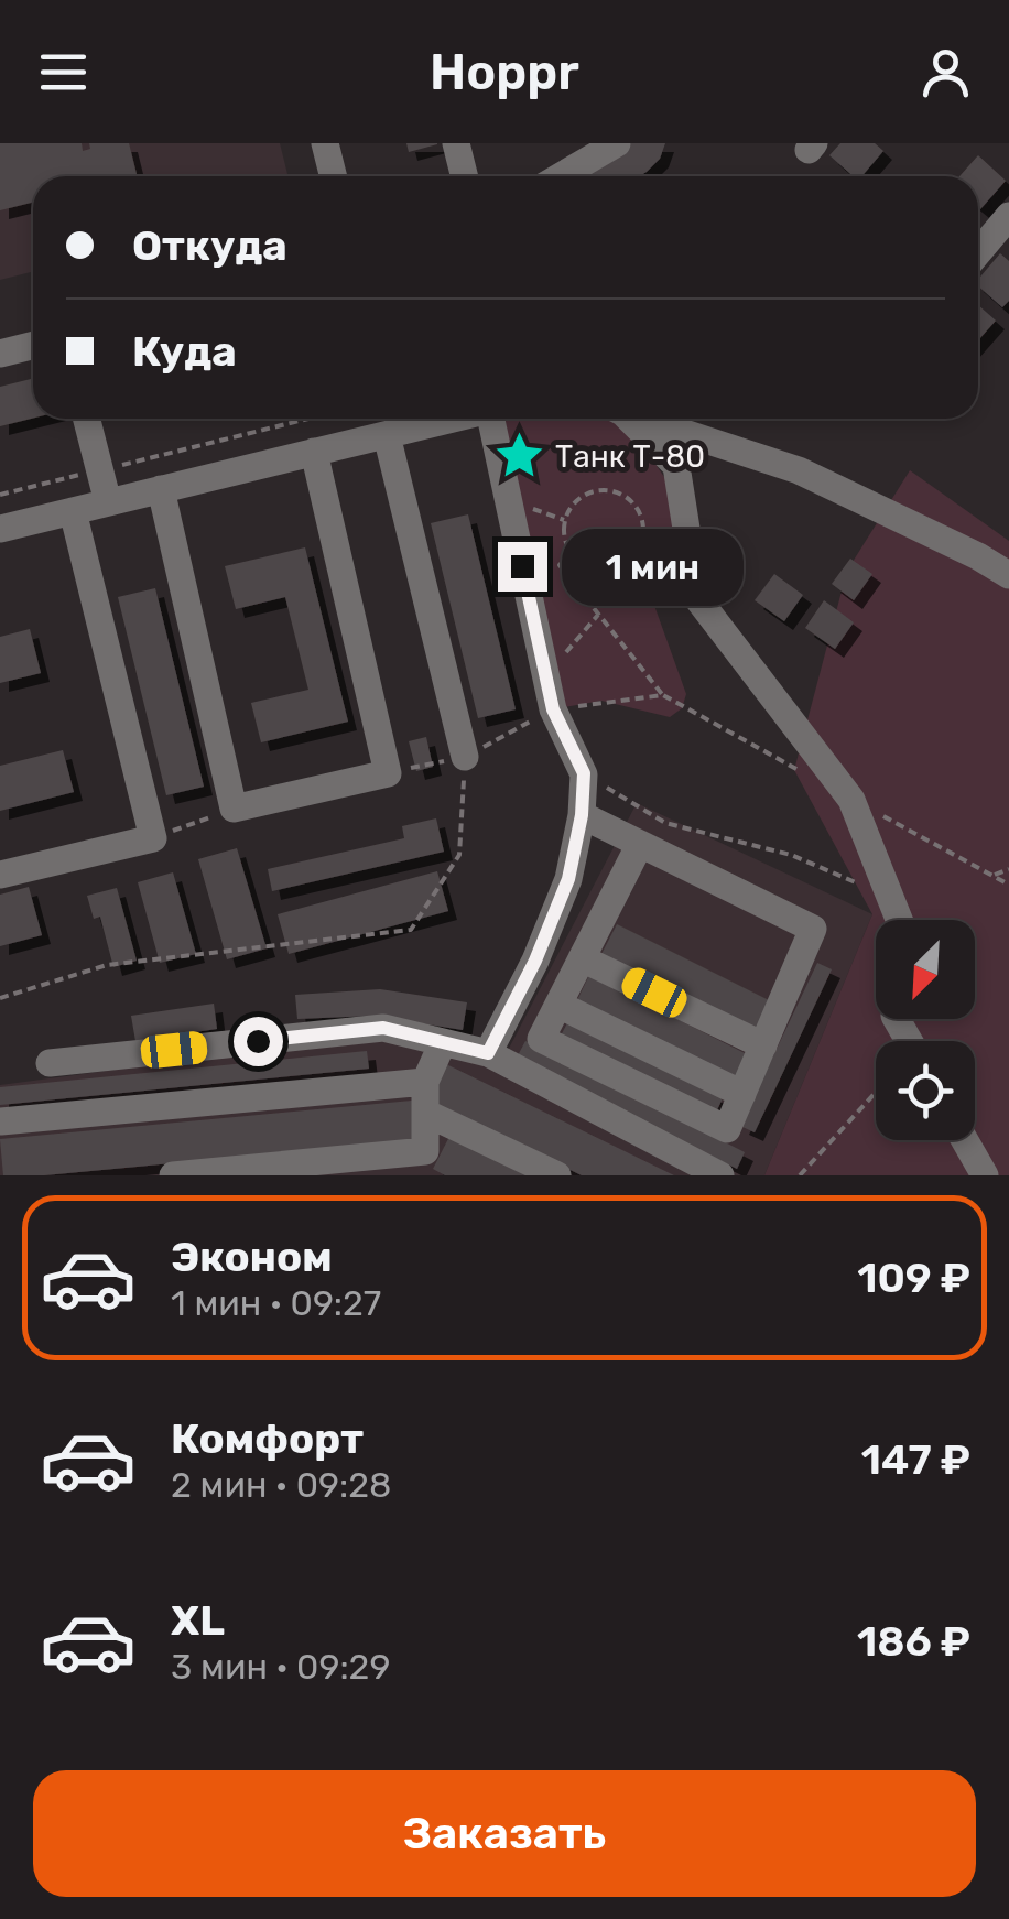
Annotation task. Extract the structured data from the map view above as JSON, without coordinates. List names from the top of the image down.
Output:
{
  "places": {
    "place": ["Танк Т-80"]
  },
  "north": "bottom left",
  "page": {
    "header": "Hoppr",
    "banner": ["Откуда", "Куда"],
    "bubble": "1 мин",
    "list": [
      {
        "name": "Эконом",
        "note": "1 мин · 09:27",
        "value": "109 ₽"
      },
      {
        "name": "Комфорт",
        "note": "2 мин · 09:28",
        "value": "147 ₽"
      },
      {
        "name": "XL",
        "note": "3 мин · 09:29",
        "value": "186 ₽"
      }
    ],
    "buttons": "Заказать"
  }
}
